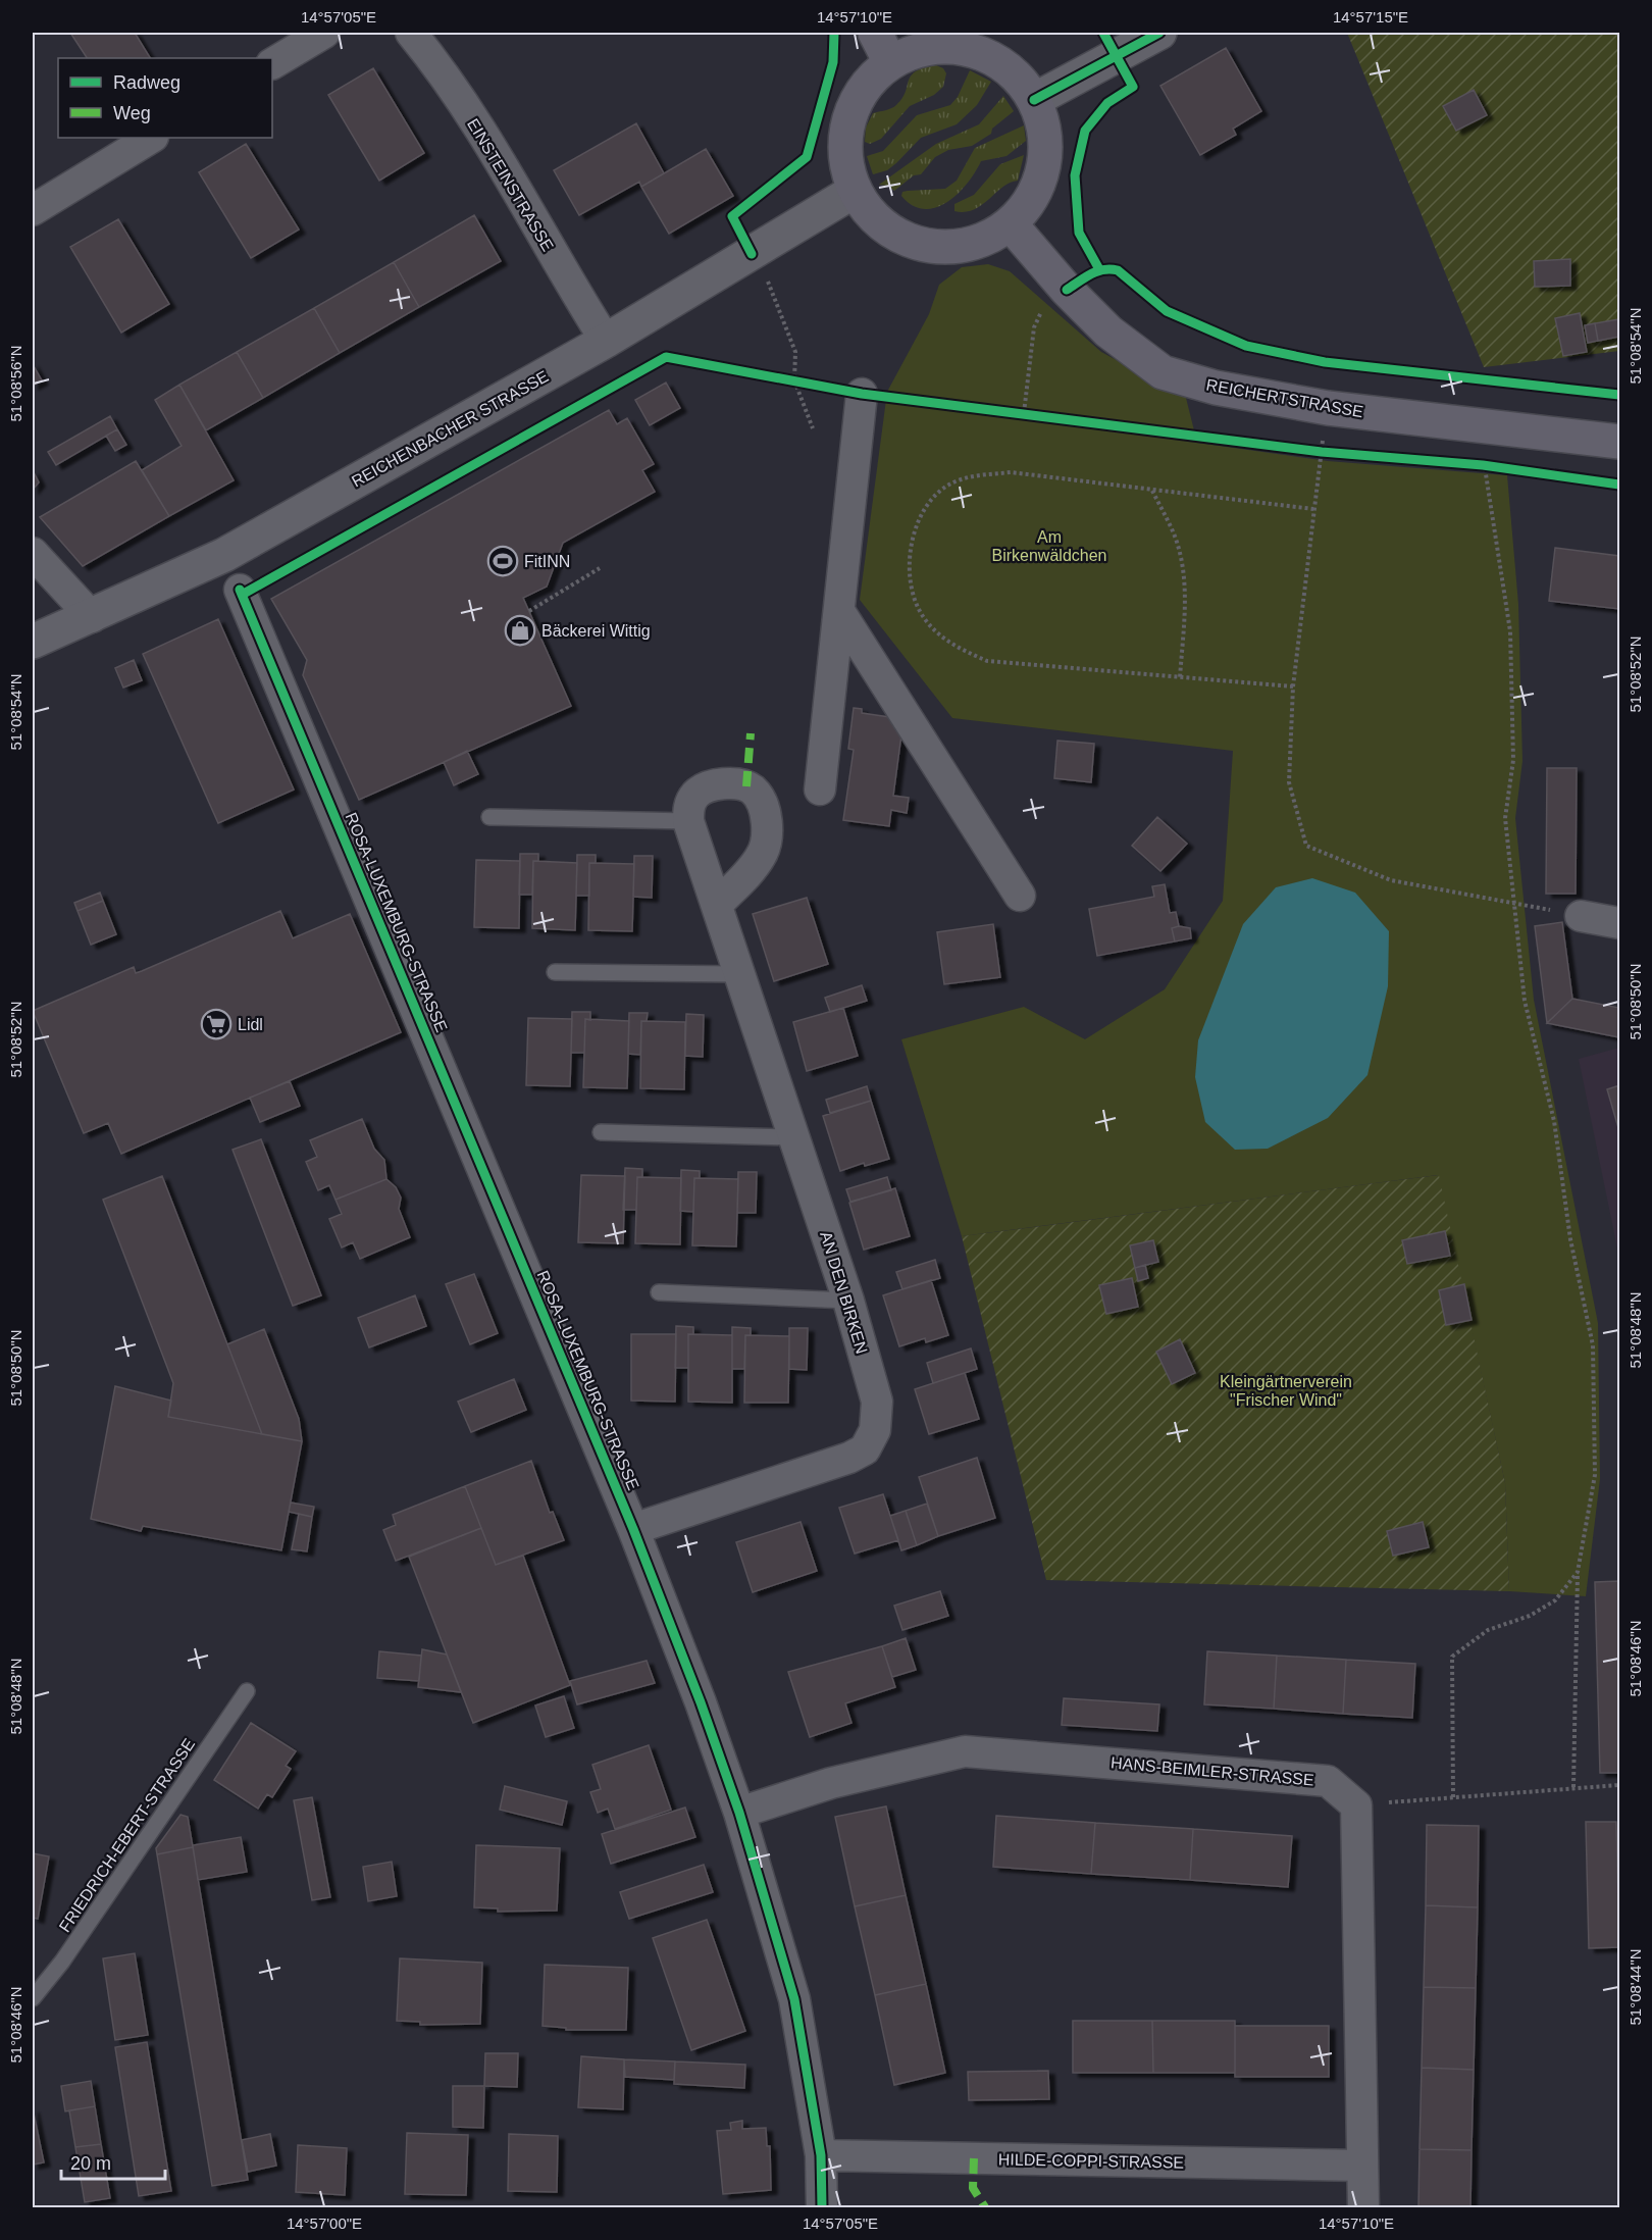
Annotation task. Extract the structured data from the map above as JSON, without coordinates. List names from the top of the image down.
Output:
{
  "streets": {
    "main road": ["REICHERTSTRASSE"],
    "street": [
      "EINSTEINSTRASSE",
      "REICHENBACHER STRASSE",
      "ROSA-LUXEMBURG-STRASSE",
      "AN DEN BIRKEN",
      "HANS-BEIMLER-STRASSE",
      "HILDE-COPPI-STRASSE"
    ],
    "lane": ["FRIEDRICH-EBERT-STRASSE"]
  },
  "crossings": [
    ["EINSTEINSTRASSE", "REICHENBACHER STRASSE"],
    ["REICHERTSTRASSE", "REICHENBACHER STRASSE"],
    ["ROSA-LUXEMBURG-STRASSE", "AN DEN BIRKEN"],
    ["ROSA-LUXEMBURG-STRASSE", "HANS-BEIMLER-STRASSE"],
    ["ROSA-LUXEMBURG-STRASSE", "HILDE-COPPI-STRASSE"]
  ],
  "parks": ["Am Birkenwäldchen", "Kleingärtnerverein \"Frischer Wind\""],
  "places": {
    "sports": ["FitINN"],
    "shop": ["Bäckerei Wittig"],
    "supermarket": ["Lidl"]
  },
  "legend": ["Radweg", "Weg"],
  "scale_bar": "20 m",
  "coordinates": [
    "14°57'05\"E",
    "14°57'10\"E",
    "14°57'15\"E",
    "51°08'54\"N",
    "51°08'56\"N",
    "51°08'52\"N",
    "51°08'50\"N",
    "51°08'48\"N",
    "51°08'46\"N",
    "51°08'44\"N",
    "14°57'00\"E"
  ]
}
